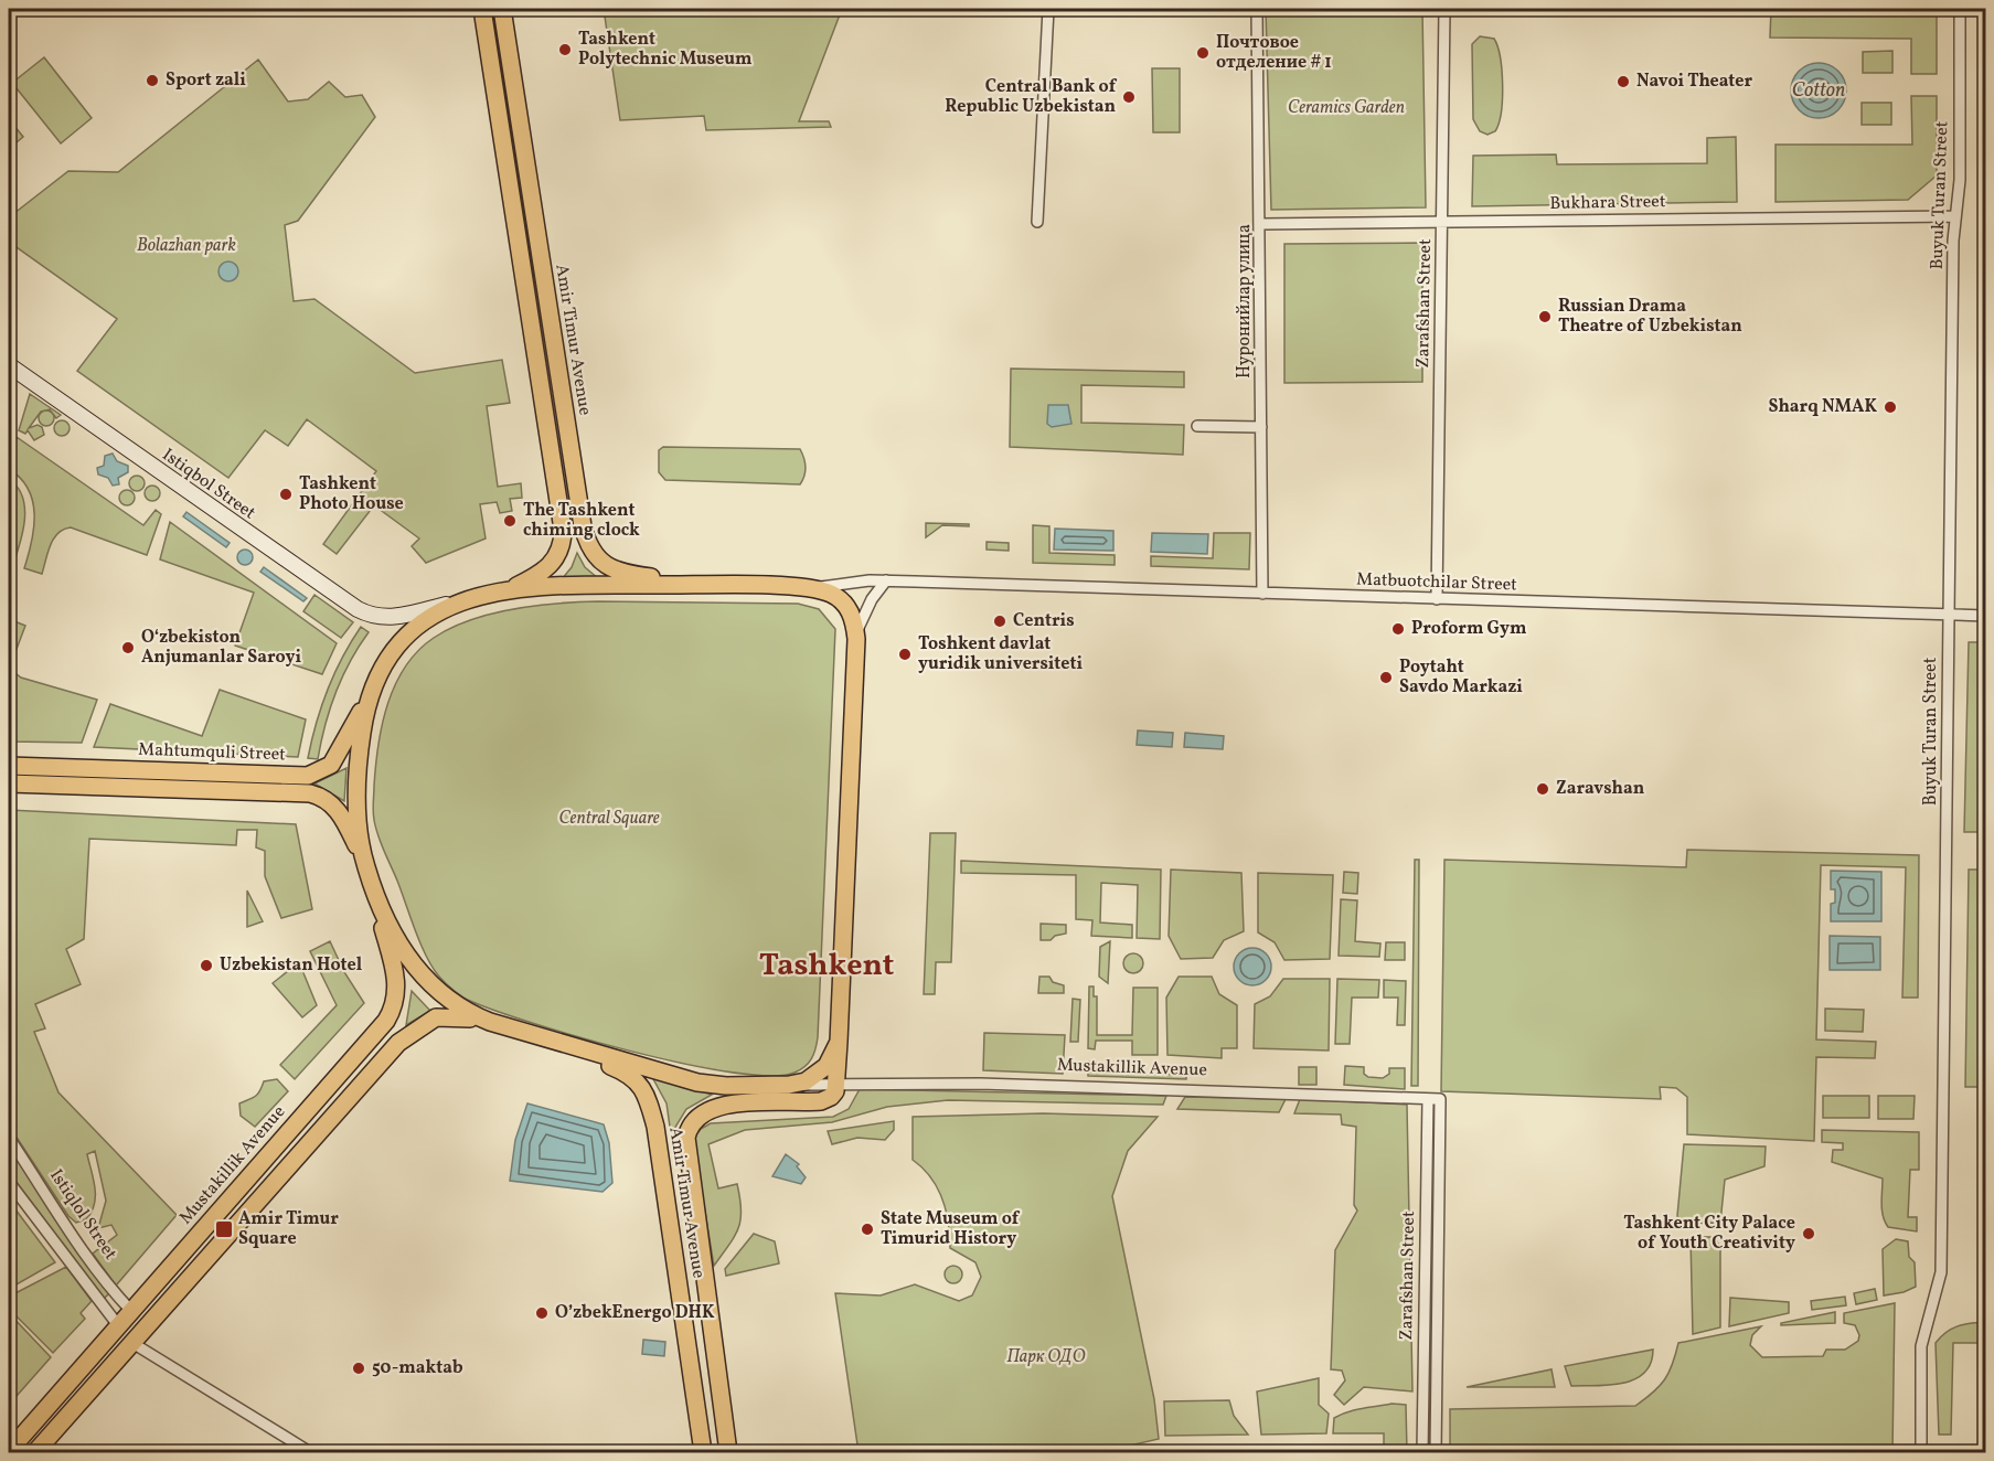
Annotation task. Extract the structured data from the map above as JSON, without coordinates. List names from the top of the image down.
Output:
{
  "streets": {
    "main road": ["Amir Timur Avenue", "Mahtumquli Street", "Mustakillik Avenue"],
    "street": [
      "Buyuk Turan Street",
      "Bukhara Street",
      "Нуронийлар улица",
      "Zarafshan Street",
      "Matbuotchilar Street",
      "Istiqlol Street"
    ]
  },
  "crossings": [
    ["Buyuk Turan Street", "Bukhara Street"],
    ["Buyuk Turan Street", "Matbuotchilar Street"],
    ["Bukhara Street", "Нуронийлар улица"],
    ["Bukhara Street", "Zarafshan Street"],
    ["Нуронийлар улица", "Matbuotchilar Street"],
    ["Zarafshan Street", "Matbuotchilar Street"],
    ["Zarafshan Street", "Mustakillik Avenue"],
    ["Amir Timur Avenue", "Mustakillik Avenue"],
    ["Mustakillik Avenue", "Istiqlol Street"]
  ],
  "districts": ["Tashkent"],
  "water": ["Cotton"],
  "parks": [
    "Ceramics Garden",
    "Bolazhan park",
    "Central Square",
    "Парк ОДО"
  ],
  "places": {
    "other": [
      "Tashkent Polytechnic Museum",
      "Почтовое отделение # 1",
      "Sport zali",
      "Navoi Theater",
      "Central Bank of Republic Uzbekistan",
      "Russian Drama Theatre of Uzbekistan",
      "Sharq NMAK",
      "Tashkent Photo House",
      "The Tashkent chiming clock",
      "Centris",
      "Proform Gym",
      "O‘zbekiston Anjumanlar Saroyi",
      "Toshkent davlat yuridik universiteti",
      "Poytaht Savdo Markazi",
      "Zaravshan",
      "Uzbekistan Hotel",
      "State Museum of Timurid History",
      "Tashkent City Palace of Youth Creativity",
      "O’zbekEnergo DHK",
      "50-maktab"
    ],
    "transit": ["Amir Timur Square"]
  }
}
